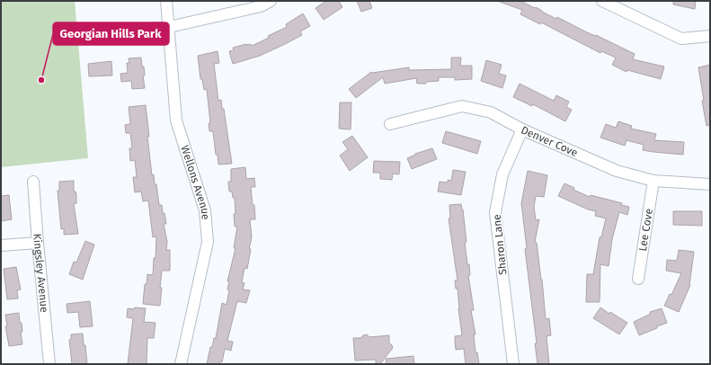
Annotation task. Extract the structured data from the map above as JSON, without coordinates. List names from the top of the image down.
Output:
{
  "streets": {
    "street": [
      "Denver Cove",
      "Wellons Avenue",
      "Lee Cove",
      "Sharon Lane",
      "Kingsley Avenue"
    ]
  },
  "crossings": [
    ["Denver Cove", "Lee Cove"],
    ["Denver Cove", "Sharon Lane"]
  ],
  "places": ["Georgian Hills Park"]
}
